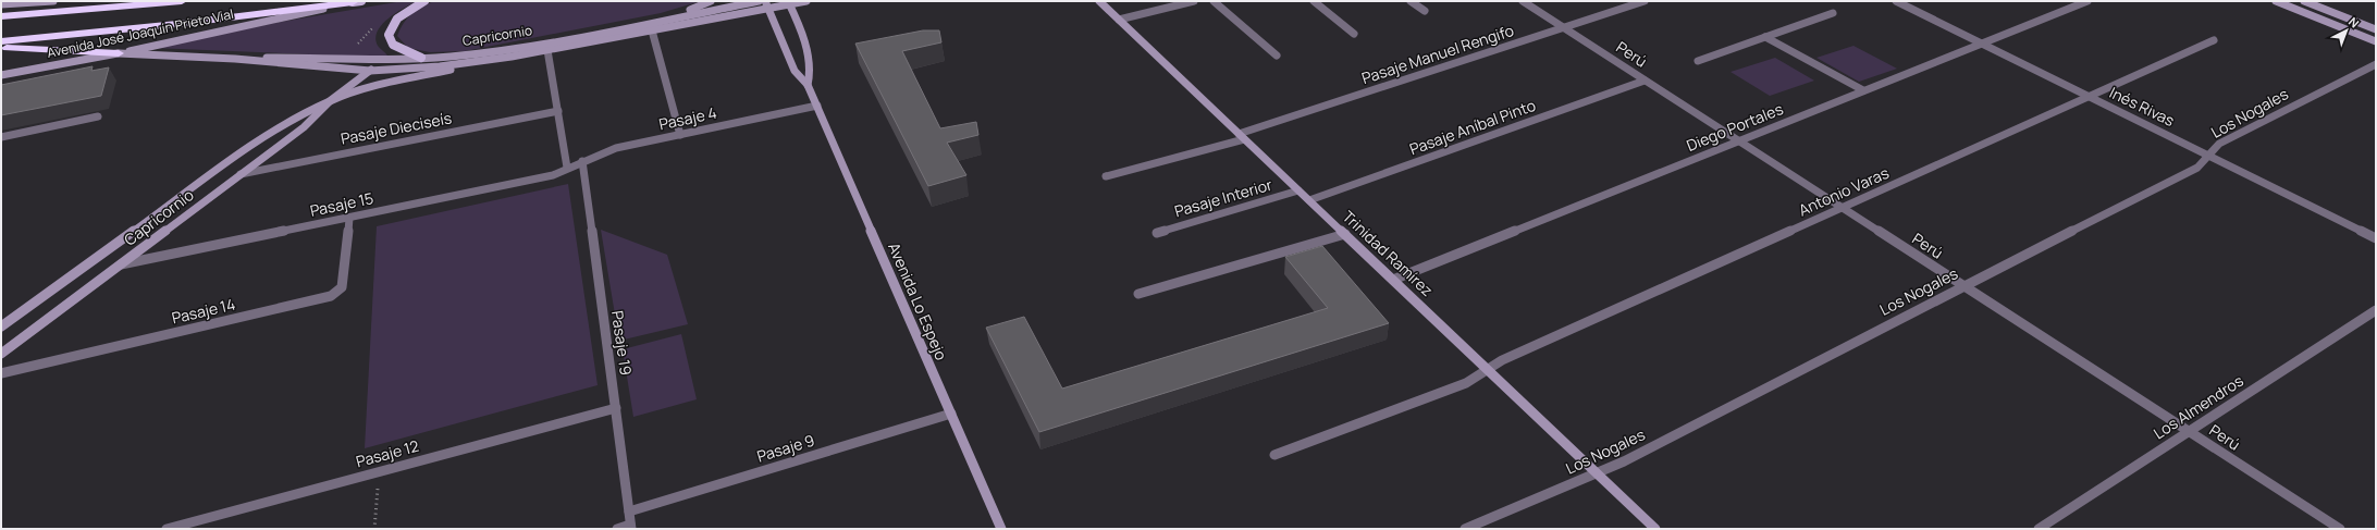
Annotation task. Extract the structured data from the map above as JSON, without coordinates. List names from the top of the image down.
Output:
{
  "streets": {
    "main road": [
      "Avenida José Joaquín Prieto Vial",
      "Capricornio",
      "Trinidad Ramírez",
      "Avenida Lo Espejo"
    ],
    "street": [
      "Pasaje Manuel Rengifo",
      "Perú",
      "Inés Rivas",
      "Los Nogales",
      "Pasaje 4",
      "Pasaje Aníbal Pinto",
      "Diego Portales",
      "Pasaje Dieciseís",
      "Antonio Varas",
      "Pasaje Interior",
      "Pasaje 15",
      "Pasaje 14",
      "Pasaje 19",
      "Los Almendros",
      "Pasaje 9",
      "Pasaje 12"
    ]
  },
  "crossings": [
    ["Avenida José Joaquín Prieto Vial", "Capricornio"],
    ["Capricornio", "Pasaje Dieciseís"],
    ["Capricornio", "Pasaje 15"],
    ["Capricornio", "Avenida Lo Espejo"],
    ["Pasaje Manuel Rengifo", "Perú"],
    ["Pasaje Manuel Rengifo", "Trinidad Ramírez"],
    ["Perú", "Los Nogales"],
    ["Perú", "Pasaje Aníbal Pinto"],
    ["Perú", "Diego Portales"],
    ["Perú", "Antonio Varas"],
    ["Perú", "Los Almendros"],
    ["Inés Rivas", "Los Nogales"],
    ["Inés Rivas", "Diego Portales"],
    ["Inés Rivas", "Antonio Varas"],
    ["Los Nogales", "Trinidad Ramírez"],
    ["Pasaje 4", "Pasaje 15"],
    ["Pasaje 4", "Avenida Lo Espejo"],
    ["Pasaje 4", "Pasaje 19"],
    ["Pasaje Aníbal Pinto", "Trinidad Ramírez"],
    ["Diego Portales", "Trinidad Ramírez"],
    ["Antonio Varas", "Trinidad Ramírez"],
    ["Pasaje Interior", "Trinidad Ramírez"],
    ["Pasaje 15", "Pasaje 14"],
    ["Avenida Lo Espejo", "Pasaje 9"],
    ["Pasaje 19", "Pasaje 9"],
    ["Pasaje 19", "Pasaje 12"]
  ],
  "north": "top right"
}
